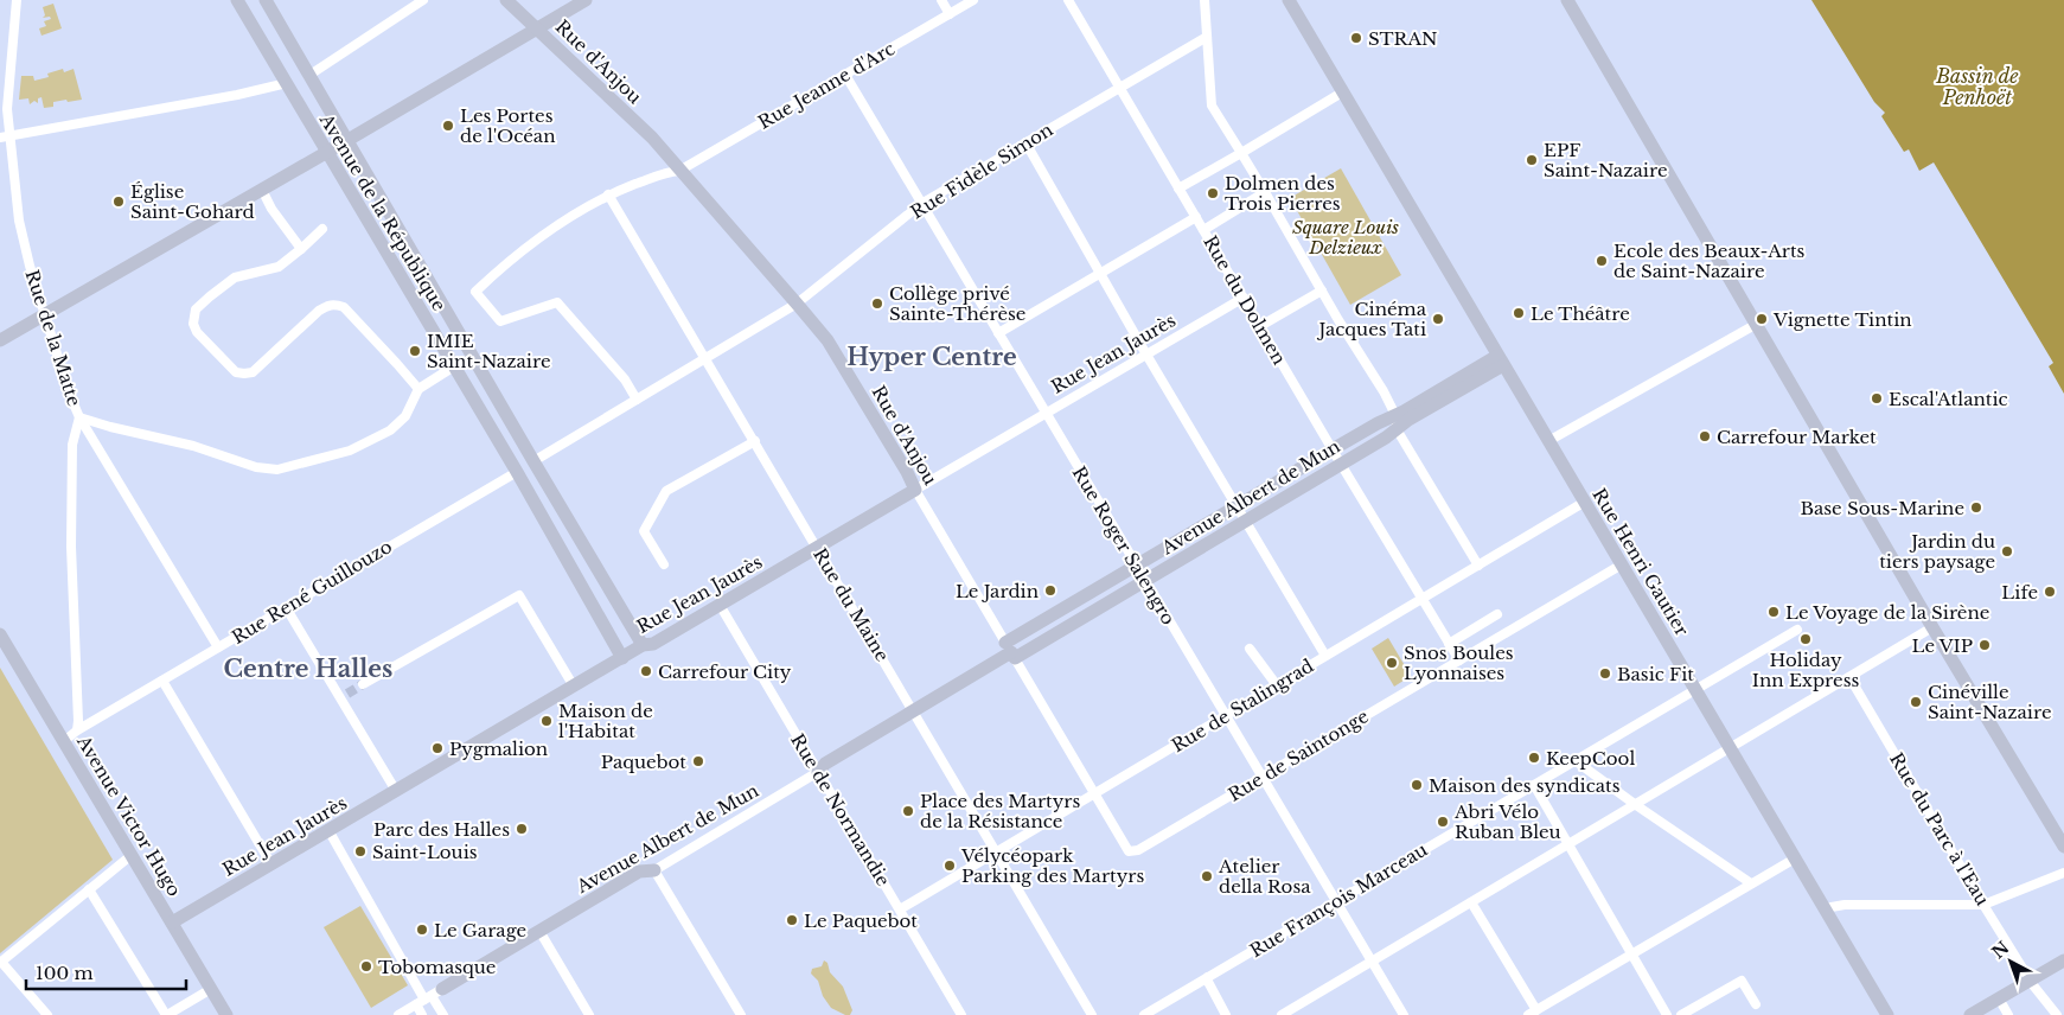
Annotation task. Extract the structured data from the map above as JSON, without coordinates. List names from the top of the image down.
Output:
{
  "streets": {
    "street": [
      "Rue d'Anjou",
      "Rue Jeanne d'Arc",
      "Rue Fidèle Simon",
      "Avenue de la République",
      "Rue du Dolmen",
      "Rue de la Matte",
      "Rue Jean Jaurès",
      "Avenue Albert de Mun",
      "Rue Roger Salengro",
      "Rue Henri Gautier",
      "Rue René Guillouzo",
      "Rue du Maine",
      "Rue de Stalingrad",
      "Rue de Saintonge",
      "Rue de Normandie",
      "Avenue Victor Hugo",
      "Rue du Parc à l'Eau",
      "Rue François Marceau"
    ]
  },
  "crossings": [
    ["Rue d'Anjou", "Rue Jeanne d'Arc"],
    ["Rue d'Anjou", "Rue Fidèle Simon"],
    ["Rue d'Anjou", "Rue Jean Jaurès"],
    ["Rue d'Anjou", "Avenue Albert de Mun"],
    ["Rue d'Anjou", "Rue de Stalingrad"],
    ["Rue d'Anjou", "Rue de Saintonge"],
    ["Rue Jeanne d'Arc", "Rue Roger Salengro"],
    ["Rue Jeanne d'Arc", "Rue du Maine"],
    ["Rue Fidèle Simon", "Rue du Dolmen"],
    ["Rue Fidèle Simon", "Rue Roger Salengro"],
    ["Rue Fidèle Simon", "Rue du Maine"],
    ["Avenue de la République", "Rue Jean Jaurès"],
    ["Avenue de la République", "Rue René Guillouzo"],
    ["Rue du Dolmen", "Rue Jean Jaurès"],
    ["Rue du Dolmen", "Avenue Albert de Mun"],
    ["Rue du Dolmen", "Rue de Stalingrad"],
    ["Rue du Dolmen", "Rue de Saintonge"],
    ["Rue de la Matte", "Rue René Guillouzo"],
    ["Rue Jean Jaurès", "Rue Roger Salengro"],
    ["Rue Jean Jaurès", "Rue du Maine"],
    ["Rue Jean Jaurès", "Rue de Normandie"],
    ["Rue Jean Jaurès", "Avenue Victor Hugo"],
    ["Avenue Albert de Mun", "Rue Roger Salengro"],
    ["Avenue Albert de Mun", "Rue Henri Gautier"],
    ["Avenue Albert de Mun", "Rue du Maine"],
    ["Avenue Albert de Mun", "Rue de Normandie"],
    ["Rue Roger Salengro", "Rue de Stalingrad"],
    ["Rue Roger Salengro", "Rue de Saintonge"],
    ["Rue Roger Salengro", "Rue François Marceau"],
    ["Rue Henri Gautier", "Rue de Stalingrad"],
    ["Rue Henri Gautier", "Rue de Saintonge"],
    ["Rue Henri Gautier", "Rue François Marceau"],
    ["Rue du Maine", "Rue de Stalingrad"],
    ["Rue de Stalingrad", "Rue de Normandie"]
  ],
  "districts": ["Hyper Centre", "Centre Halles"],
  "water": ["Bassin de Penhoët"],
  "parks": ["Square Louis Delzieux"],
  "places": [
    "STRAN",
    "Les Portes de l'Océan",
    "EPF Saint-Nazaire",
    "Dolmen des Trois Pierres",
    "Église Saint-Gohard",
    "Ecole des Beaux-Arts de Saint-Nazaire",
    "Collège privé Sainte-Thérèse",
    "Le Théâtre",
    "Cinéma Jacques Tati",
    "Vignette Tintin",
    "IMIE Saint-Nazaire",
    "Escal'Atlantic",
    "Carrefour Market",
    "Base Sous-Marine",
    "Jardin du tiers paysage",
    "Le Jardin",
    "Life",
    "Le Voyage de la Sirène",
    "Holiday Inn Express",
    "Le VIP",
    "Snos Boules Lyonnaises",
    "Carrefour City",
    "Basic Fit",
    "Cinéville Saint-Nazaire",
    "Maison de l'Habitat",
    "Pygmalion",
    "KeepCool",
    "Paquebot",
    "Maison des syndicats",
    "Place des Martyrs de la Résistance",
    "Abri Vélo Ruban Bleu",
    "Parc des Halles",
    "Saint-Louis",
    "Vélycéopark Parking des Martyrs",
    "Atelier della Rosa",
    "Le Paquebot",
    "Le Garage",
    "Tobomasque"
  ],
  "scale_bar": "100 m",
  "north": "top left"
}
